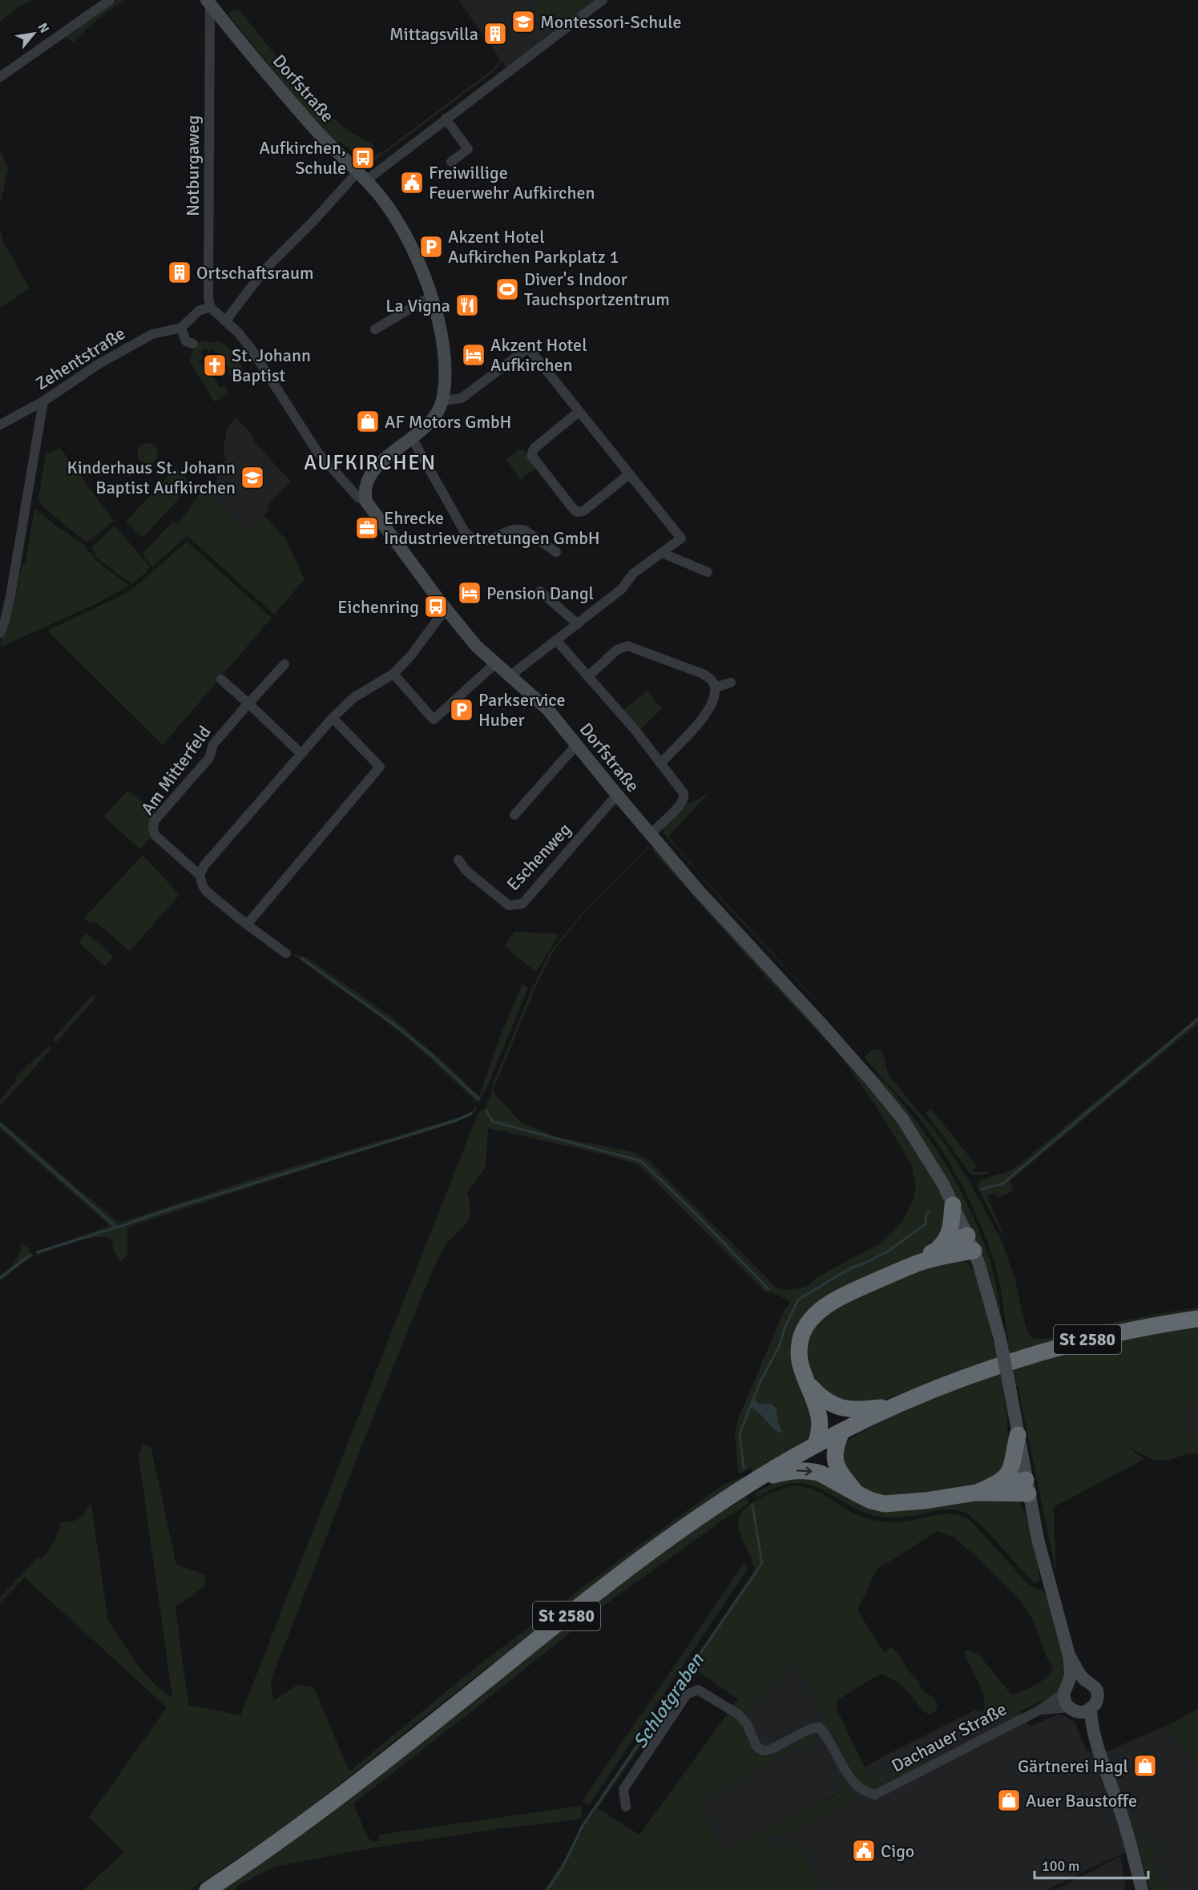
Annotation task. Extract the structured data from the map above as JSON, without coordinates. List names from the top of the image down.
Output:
{
  "streets": {
    "highway": ["St 2580"],
    "street": [
      "Dorfstraße",
      "Notburgaweg",
      "Zehentstraße",
      "Am Mitterfeld",
      "Eschenweg",
      "Dachauer Straße"
    ]
  },
  "crossings": [
    ["Dorfstraße", "Notburgaweg"],
    ["Dorfstraße", "Eschenweg"],
    ["Dorfstraße", "St 2580"]
  ],
  "districts": ["AUFKIRCHEN"],
  "water": ["Schlotgraben"],
  "places": {
    "school or university": ["Montessori-Schule", "Kinderhaus St. Johann Baptist Aufkirchen"],
    "building": ["Mittagsvilla", "Ortschaftsraum"],
    "bus stop": ["Aufkirchen, Schule", "Eichenring"],
    "public building": ["Freiwillige Feuerwehr Aufkirchen", "Cigo"],
    "parking": ["Akzent Hotel Aufkirchen Parkplatz 1", "Parkservice Huber"],
    "sports": ["Diver's Indoor Tauchsportzentrum"],
    "restaurant": ["La Vigna"],
    "hotel": ["Akzent Hotel Aufkirchen", "Pension Dangl"],
    "church": ["St. Johann Baptist"],
    "shop": ["AF Motors GmbH", "Gärtnerei Hagl", "Auer Baustoffe"],
    "office": ["Ehrecke Industrievertretungen GmbH"]
  },
  "scale_bar": "100 m",
  "north": "top right"
}
